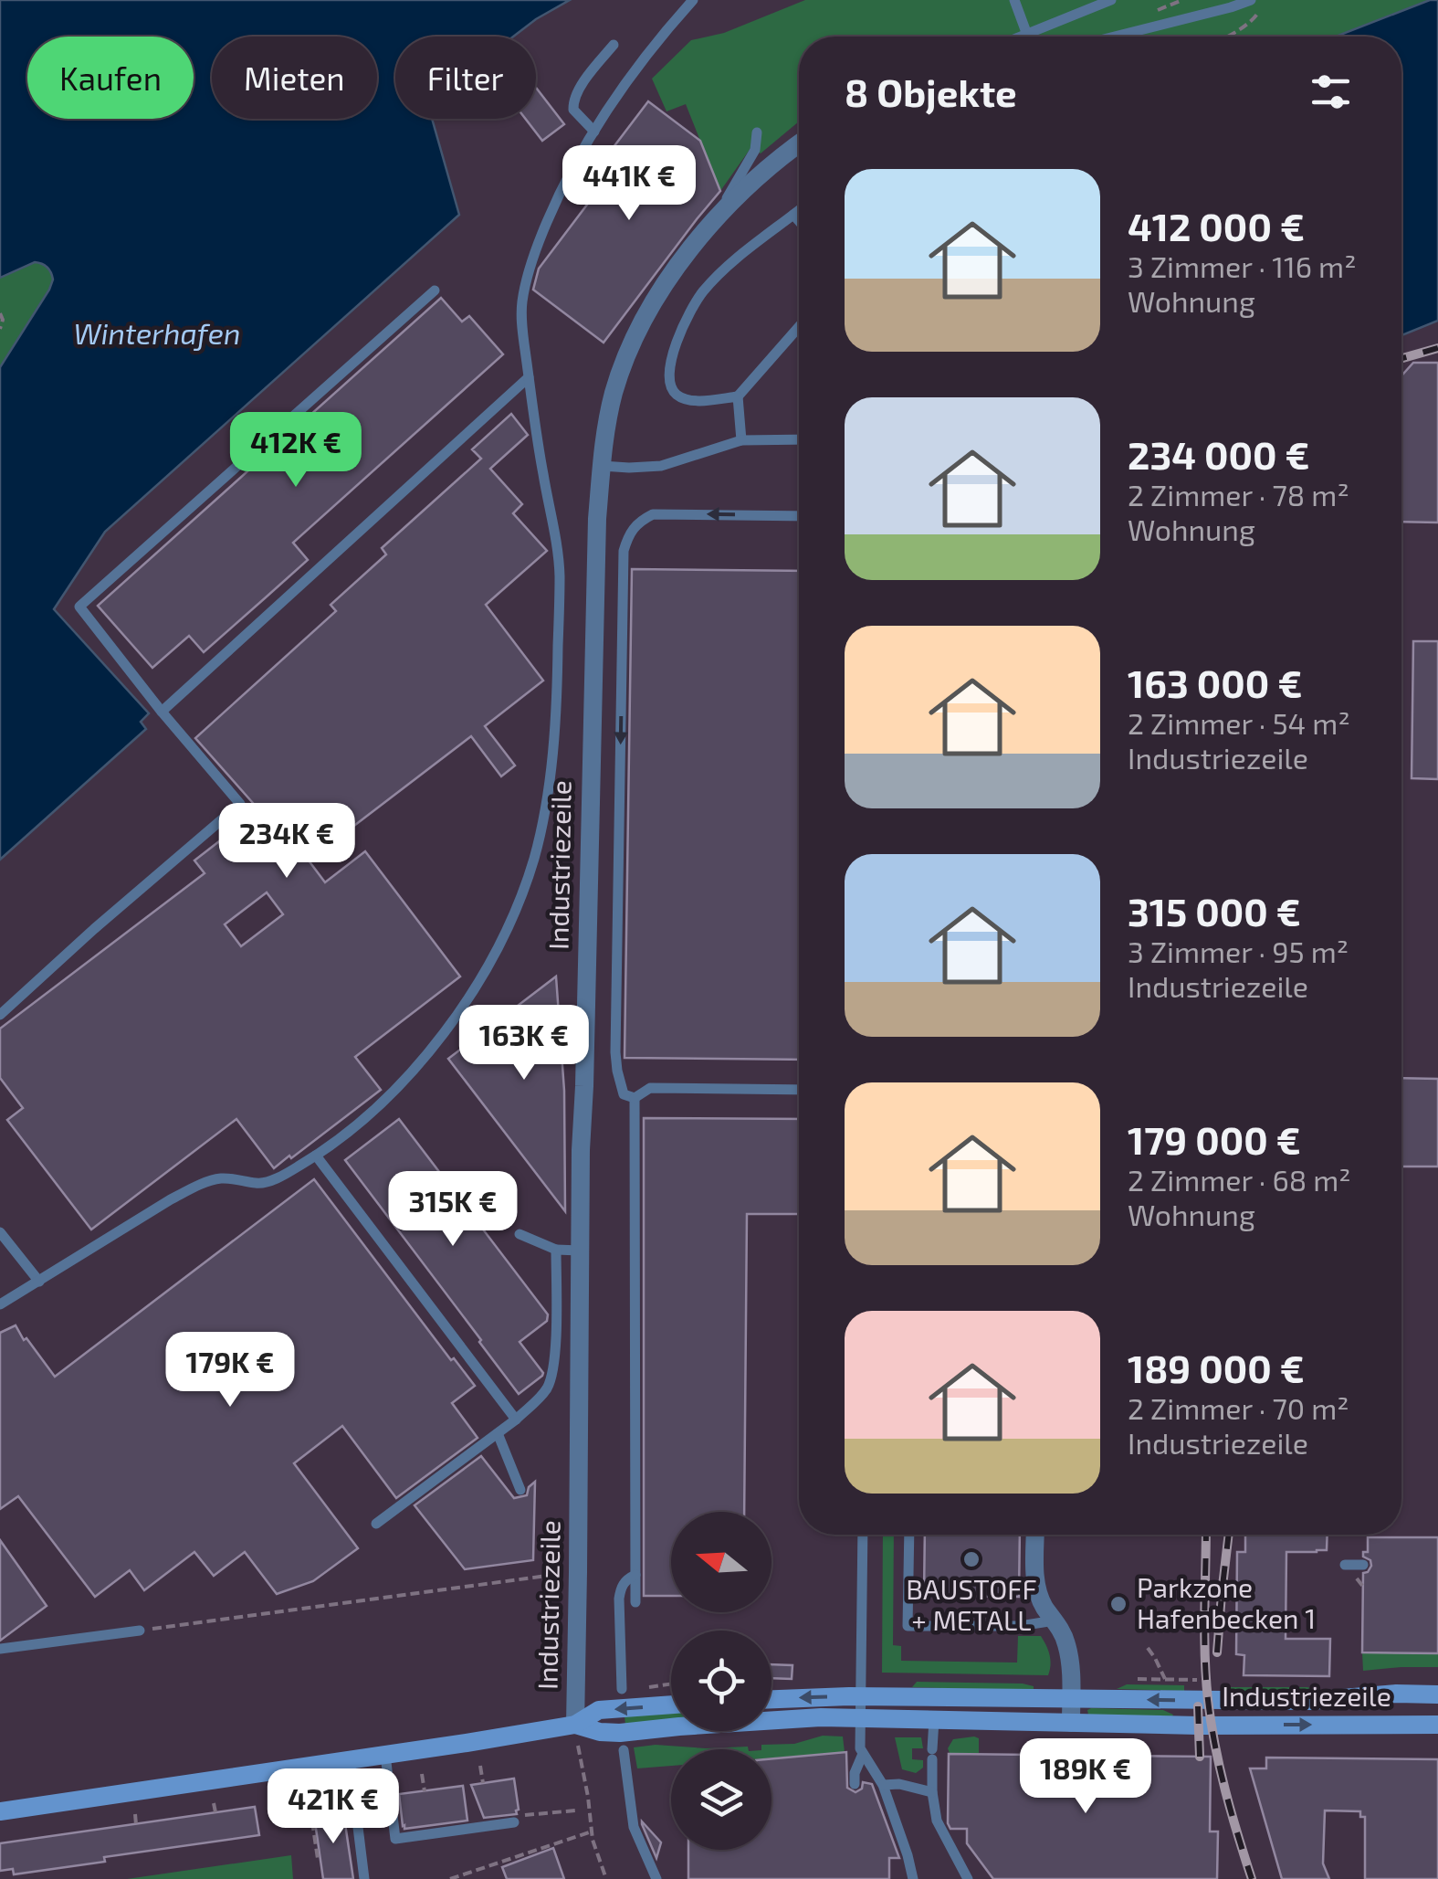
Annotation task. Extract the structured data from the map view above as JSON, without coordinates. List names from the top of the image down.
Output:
{
  "streets": {
    "main road": ["Industriezeile"]
  },
  "water": ["Winterhafen"],
  "places": ["BAUSTOFF + METALL", "Parkzone Hafenbecken 1"],
  "north": "left",
  "page": {
    "chip": ["Kaufen", "Mieten", "Filter"],
    "heading": "8 Objekte",
    "price": [
      "441K €",
      "412K €",
      "234K €",
      "163K €",
      "315K €",
      "179K €",
      "189K €",
      "421K €"
    ],
    "list": [
      {
        "name": "412 000 €",
        "note": "3 Zimmer · 116 m² · Wohnung"
      },
      {
        "name": "234 000 €",
        "note": "2 Zimmer · 78 m² · Wohnung"
      },
      {
        "name": "163 000 €",
        "note": "2 Zimmer · 54 m² · Industriezeile"
      },
      {
        "name": "315 000 €",
        "note": "3 Zimmer · 95 m² · Industriezeile"
      },
      {
        "name": "179 000 €",
        "note": "2 Zimmer · 68 m² · Wohnung"
      },
      {
        "name": "189 000 €",
        "note": "2 Zimmer · 70 m² · Industriezeile"
      }
    ]
  }
}
